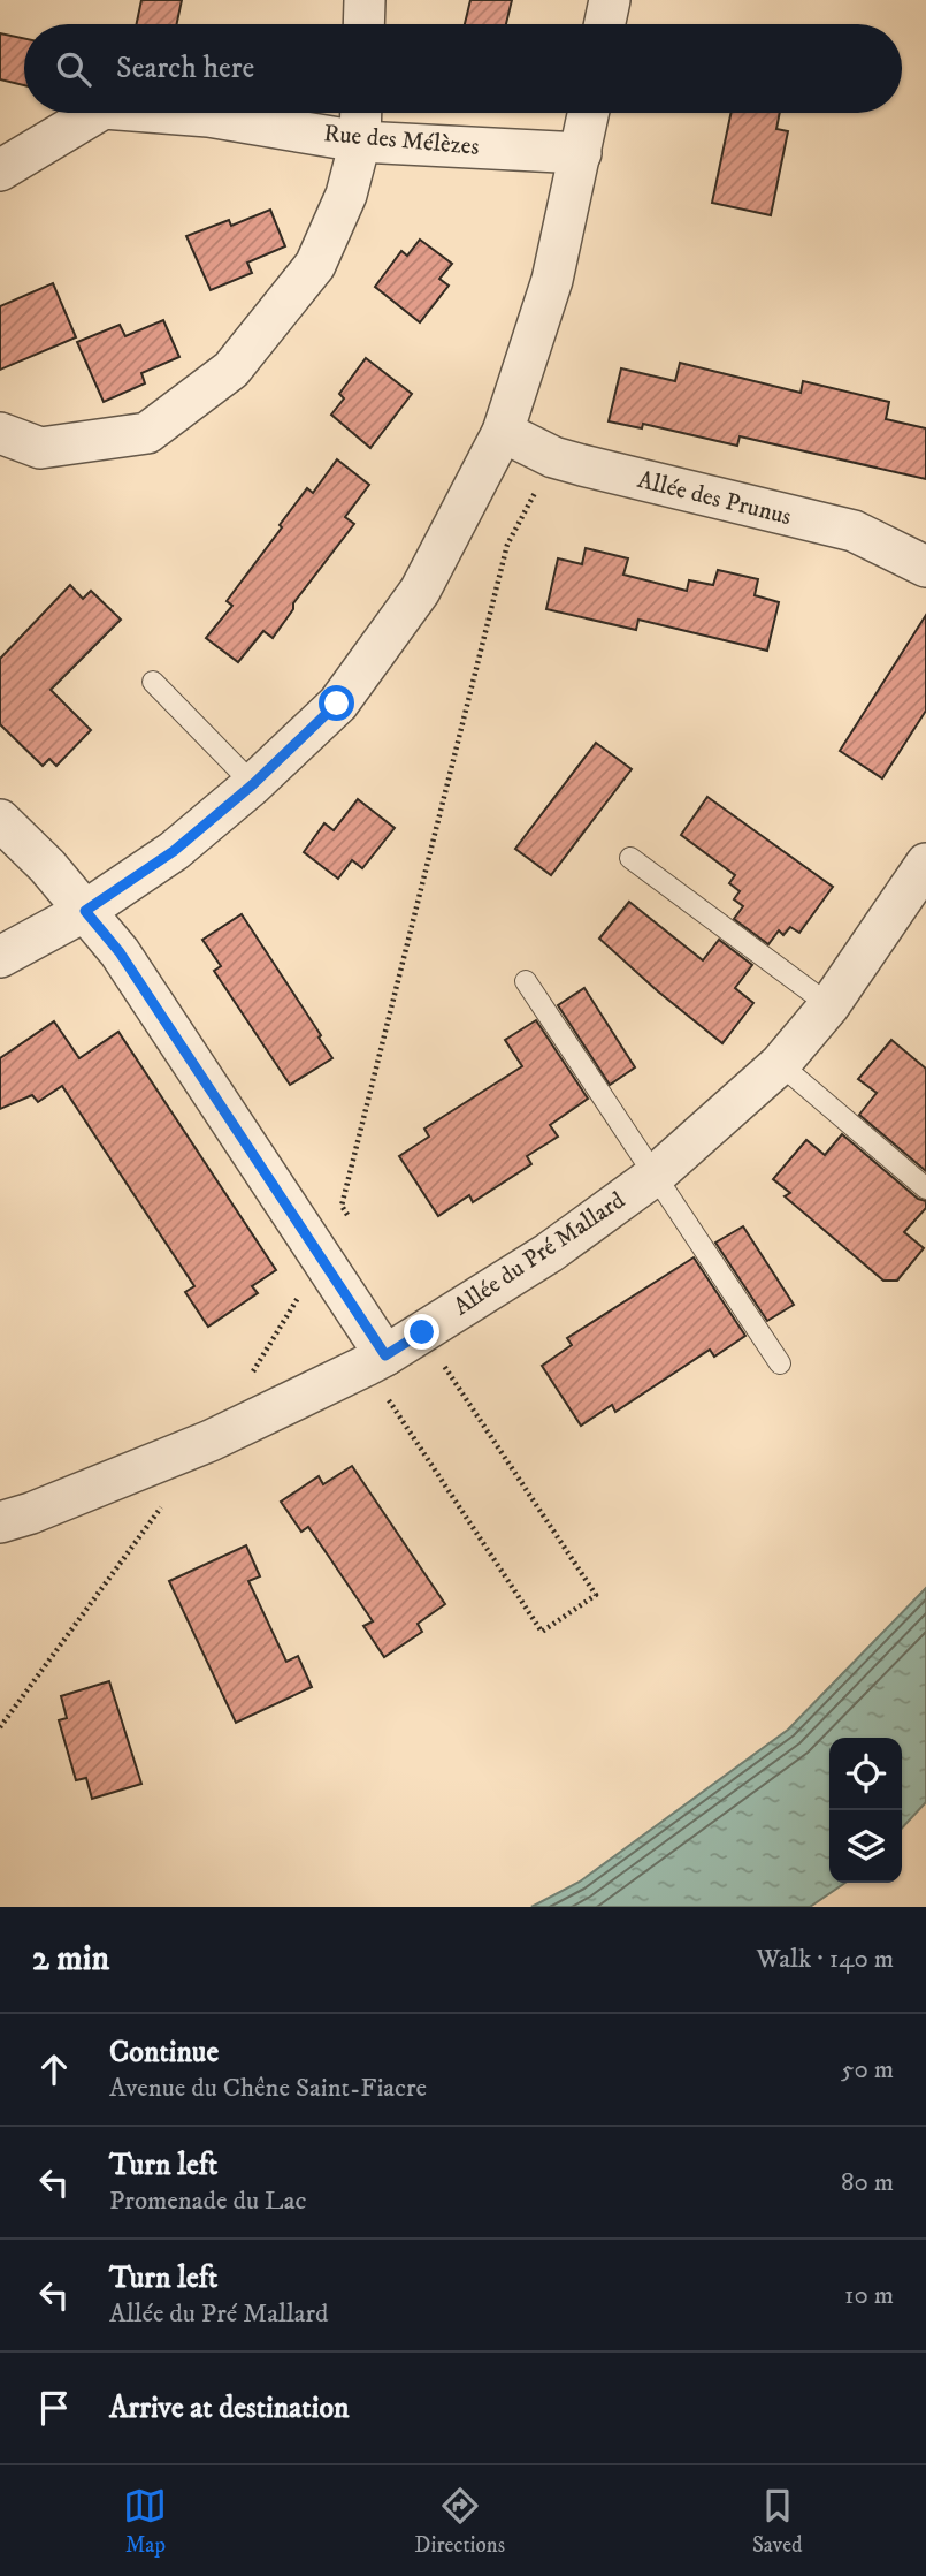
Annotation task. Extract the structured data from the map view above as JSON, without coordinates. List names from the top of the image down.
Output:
{
  "streets": {
    "street": ["Rue des Mélèzes", "Allée des Prunus", "Allée du Pré Mallard"]
  },
  "page": {
    "search": "Search here",
    "heading": ["2 min", "Walk · 140 m"],
    "list": [
      ["Continue", "Avenue du Chêne Saint-Fiacre", "50 m"],
      ["Turn left", "Promenade du Lac", "80 m"],
      ["Turn left", "Allée du Pré Mallard", "10 m"],
      "Arrive at destination"
    ],
    "nav": ["Map", "Directions", "Saved"]
  }
}
